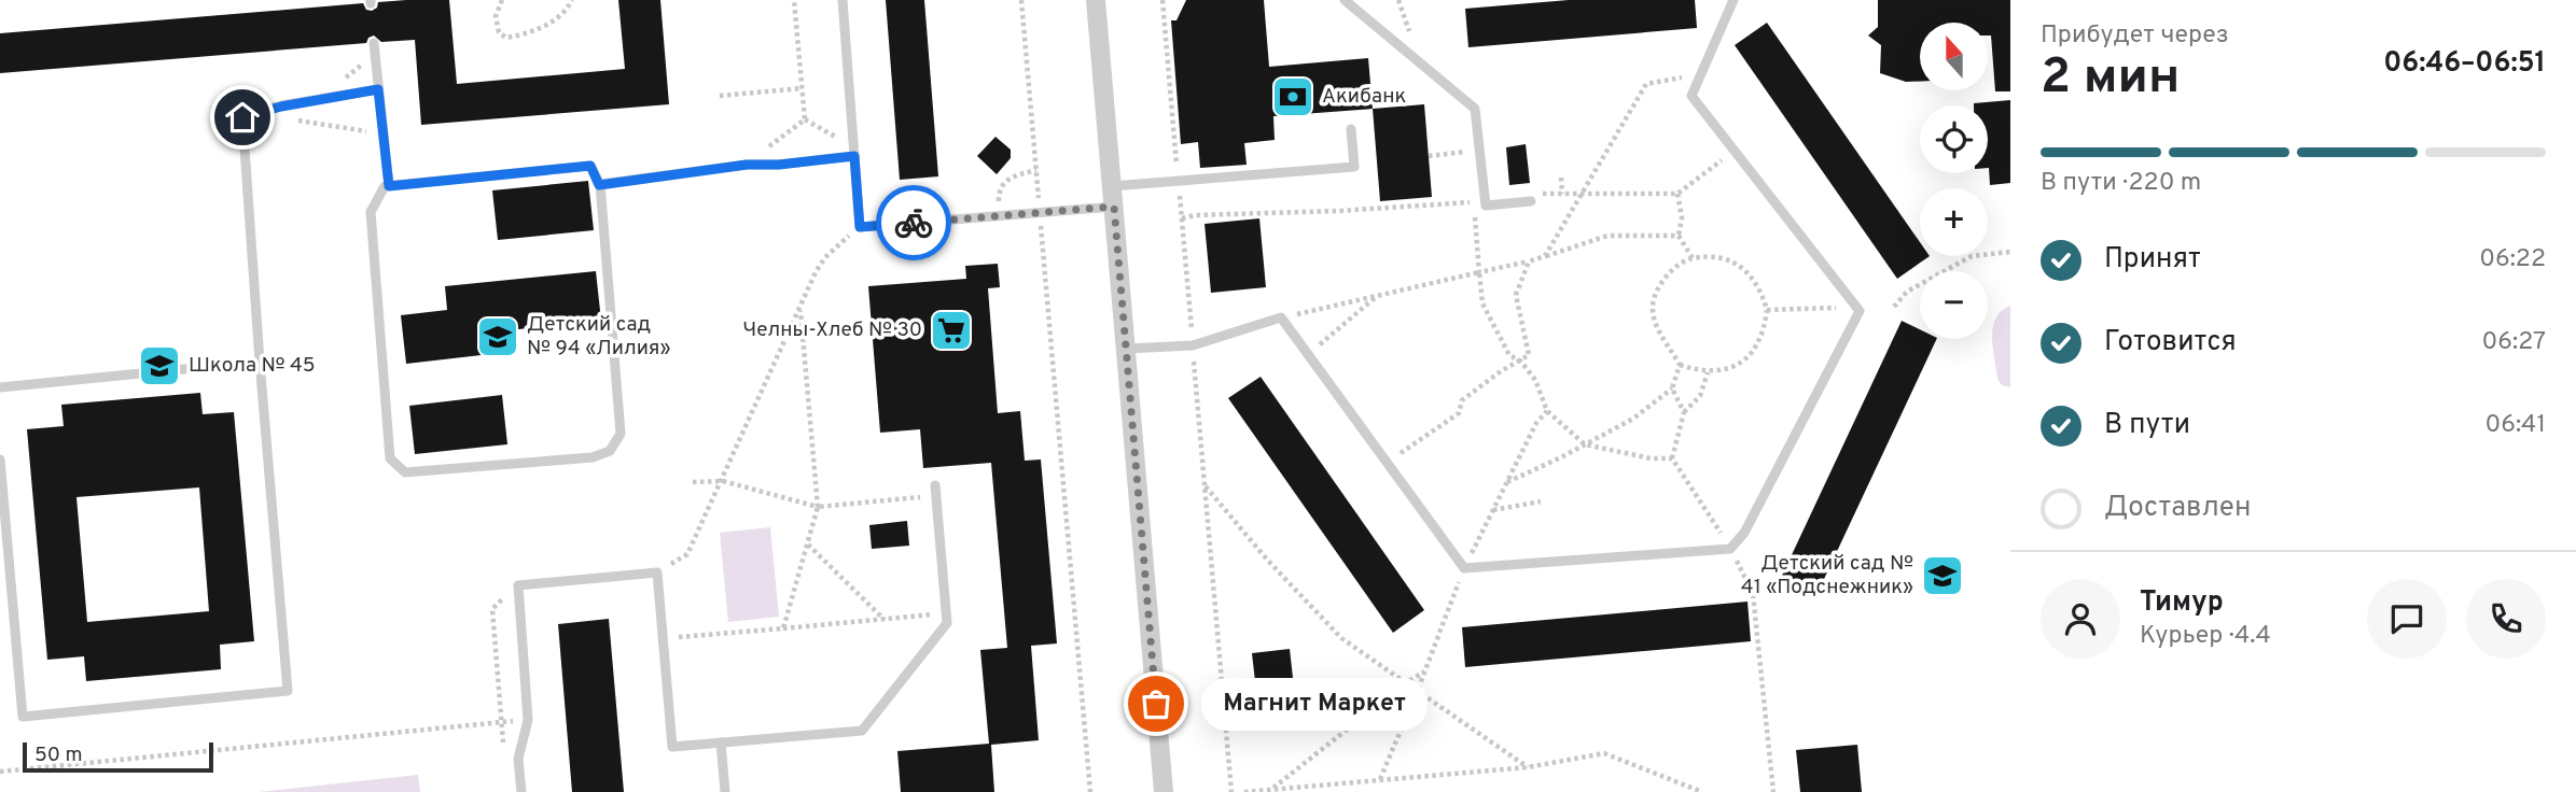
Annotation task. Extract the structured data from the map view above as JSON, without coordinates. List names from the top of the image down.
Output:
{
  "places": {
    "bank": ["Акибанк"],
    "supermarket": ["Челны-Хлеб № 30"],
    "school or university": ["Детский сад № 94 «Лилия»", "Школа № 45", "Детский сад № 41 «Подснежник»"],
    "other": ["Магнит Маркет"]
  },
  "scale_bar": "50 m",
  "north": "top",
  "page": {
    "heading": ["2 мин", "Прибудет через", "06:46–06:51"],
    "panel": ["Тимур", "Курьер · 4.4"],
    "map_buttons": ["+", "−"],
    "bar": "В пути · 220 m",
    "list": [
      ["Принят", "06:22"],
      ["Готовится", "06:27"],
      ["В пути", "06:41"],
      "Доставлен"
    ],
    "bubble": "Магнит Маркет",
    "scale": "50 m"
  }
}
